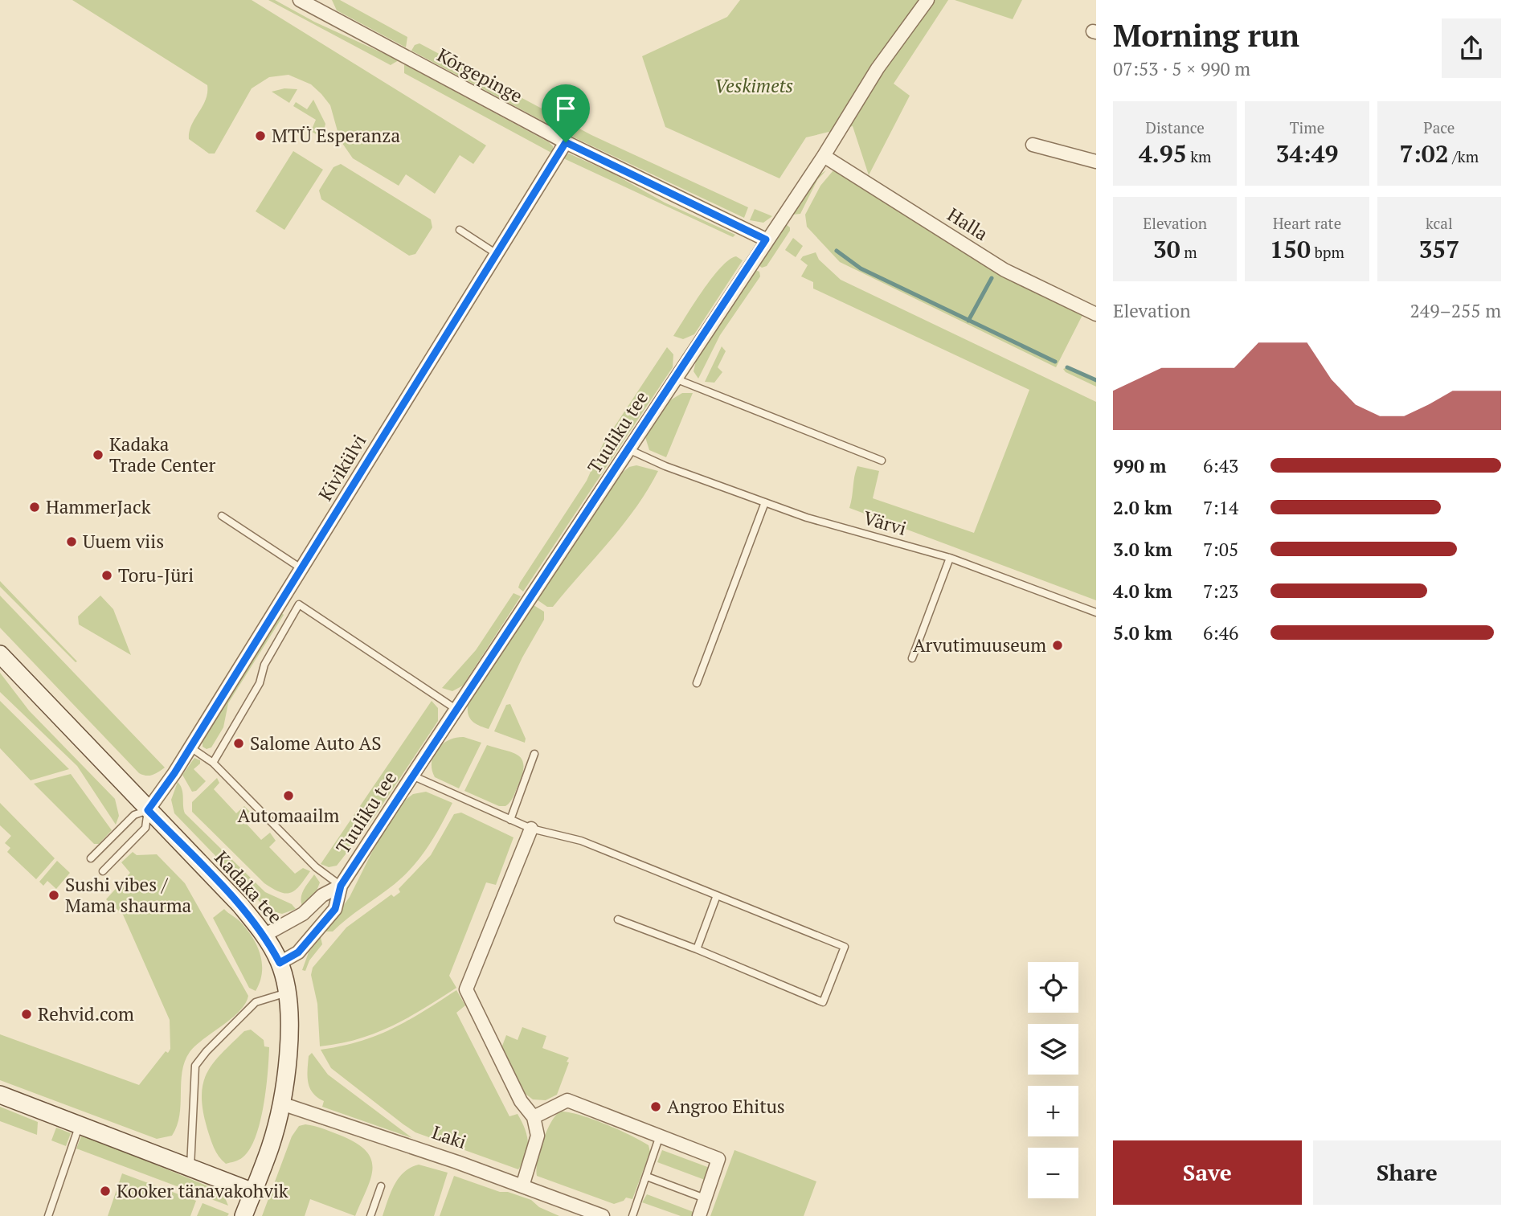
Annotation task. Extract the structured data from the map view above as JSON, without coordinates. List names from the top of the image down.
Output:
{
  "streets": {
    "main road": ["Kadaka tee"],
    "street": [
      "Kõrgepinge",
      "Halla",
      "Tuuliku tee",
      "Kivikülvi",
      "Laki"
    ],
    "lane": ["Värvi"]
  },
  "crossings": [
    ["Kõrgepinge", "Tuuliku tee"],
    ["Kõrgepinge", "Kivikülvi"],
    ["Halla", "Tuuliku tee"],
    ["Tuuliku tee", "Värvi"],
    ["Tuuliku tee", "Kadaka tee"],
    ["Kivikülvi", "Kadaka tee"],
    ["Kadaka tee", "Laki"]
  ],
  "parks": ["Veskimets"],
  "places": [
    "MTÜ Esperanza",
    "Kadaka Trade Center",
    "HammerJack",
    "Uuem viis",
    "Toru-Jüri",
    "Arvutimuuseum",
    "Salome Auto AS",
    "Automaailm",
    "Sushi vibes / Mama shaurma",
    "Rehvid.com",
    "Angroo Ehitus",
    "Kooker tänavakohvik"
  ],
  "page": {
    "heading": ["Morning run", "07:53 · 5 × 990 m"],
    "stats": [
      ["Distance", "4.95 km"],
      ["Time", "34:49"],
      ["Pace", "7:02 /km"],
      ["Elevation", "30 m"],
      ["Heart rate", "150 bpm"],
      ["kcal", "357"]
    ],
    "chart": ["Elevation", "249–255 m"],
    "list": [
      {
        "name": "990 m",
        "note": "6:43"
      },
      {
        "name": "2.0 km",
        "note": "7:14"
      },
      {
        "name": "3.0 km",
        "note": "7:05"
      },
      {
        "name": "4.0 km",
        "note": "7:23"
      },
      {
        "name": "5.0 km",
        "note": "6:46"
      }
    ],
    "map_buttons": ["+", "−"],
    "buttons": ["Save", "Share"]
  }
}
